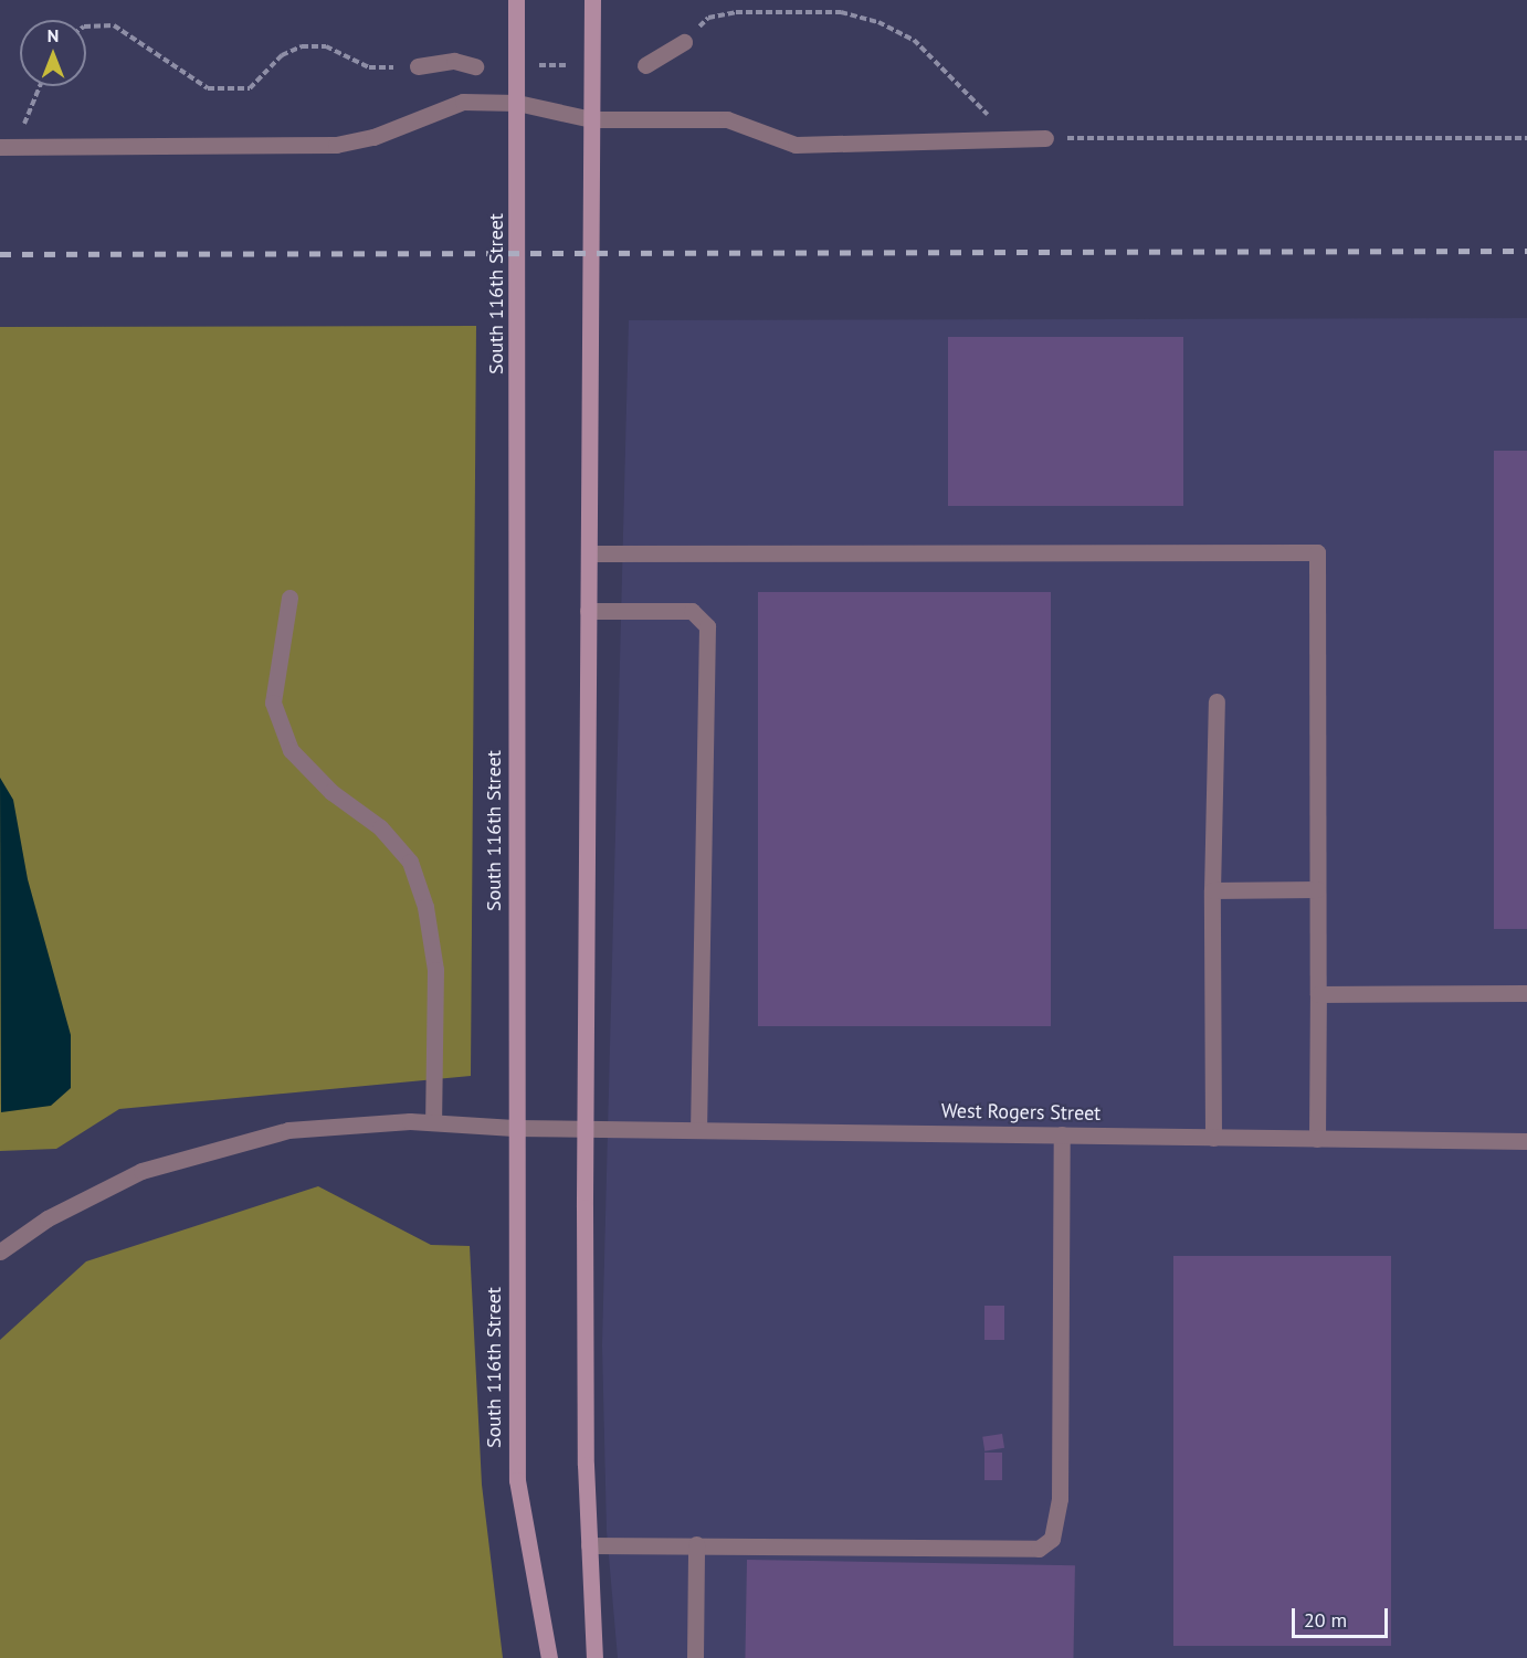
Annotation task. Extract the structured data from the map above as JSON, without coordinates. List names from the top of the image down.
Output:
{
  "streets": {
    "street": ["South 116th Street", "West Rogers Street"]
  },
  "crossings": [
    ["South 116th Street", "West Rogers Street"]
  ],
  "scale_bar": "20 m",
  "north": "top"
}
